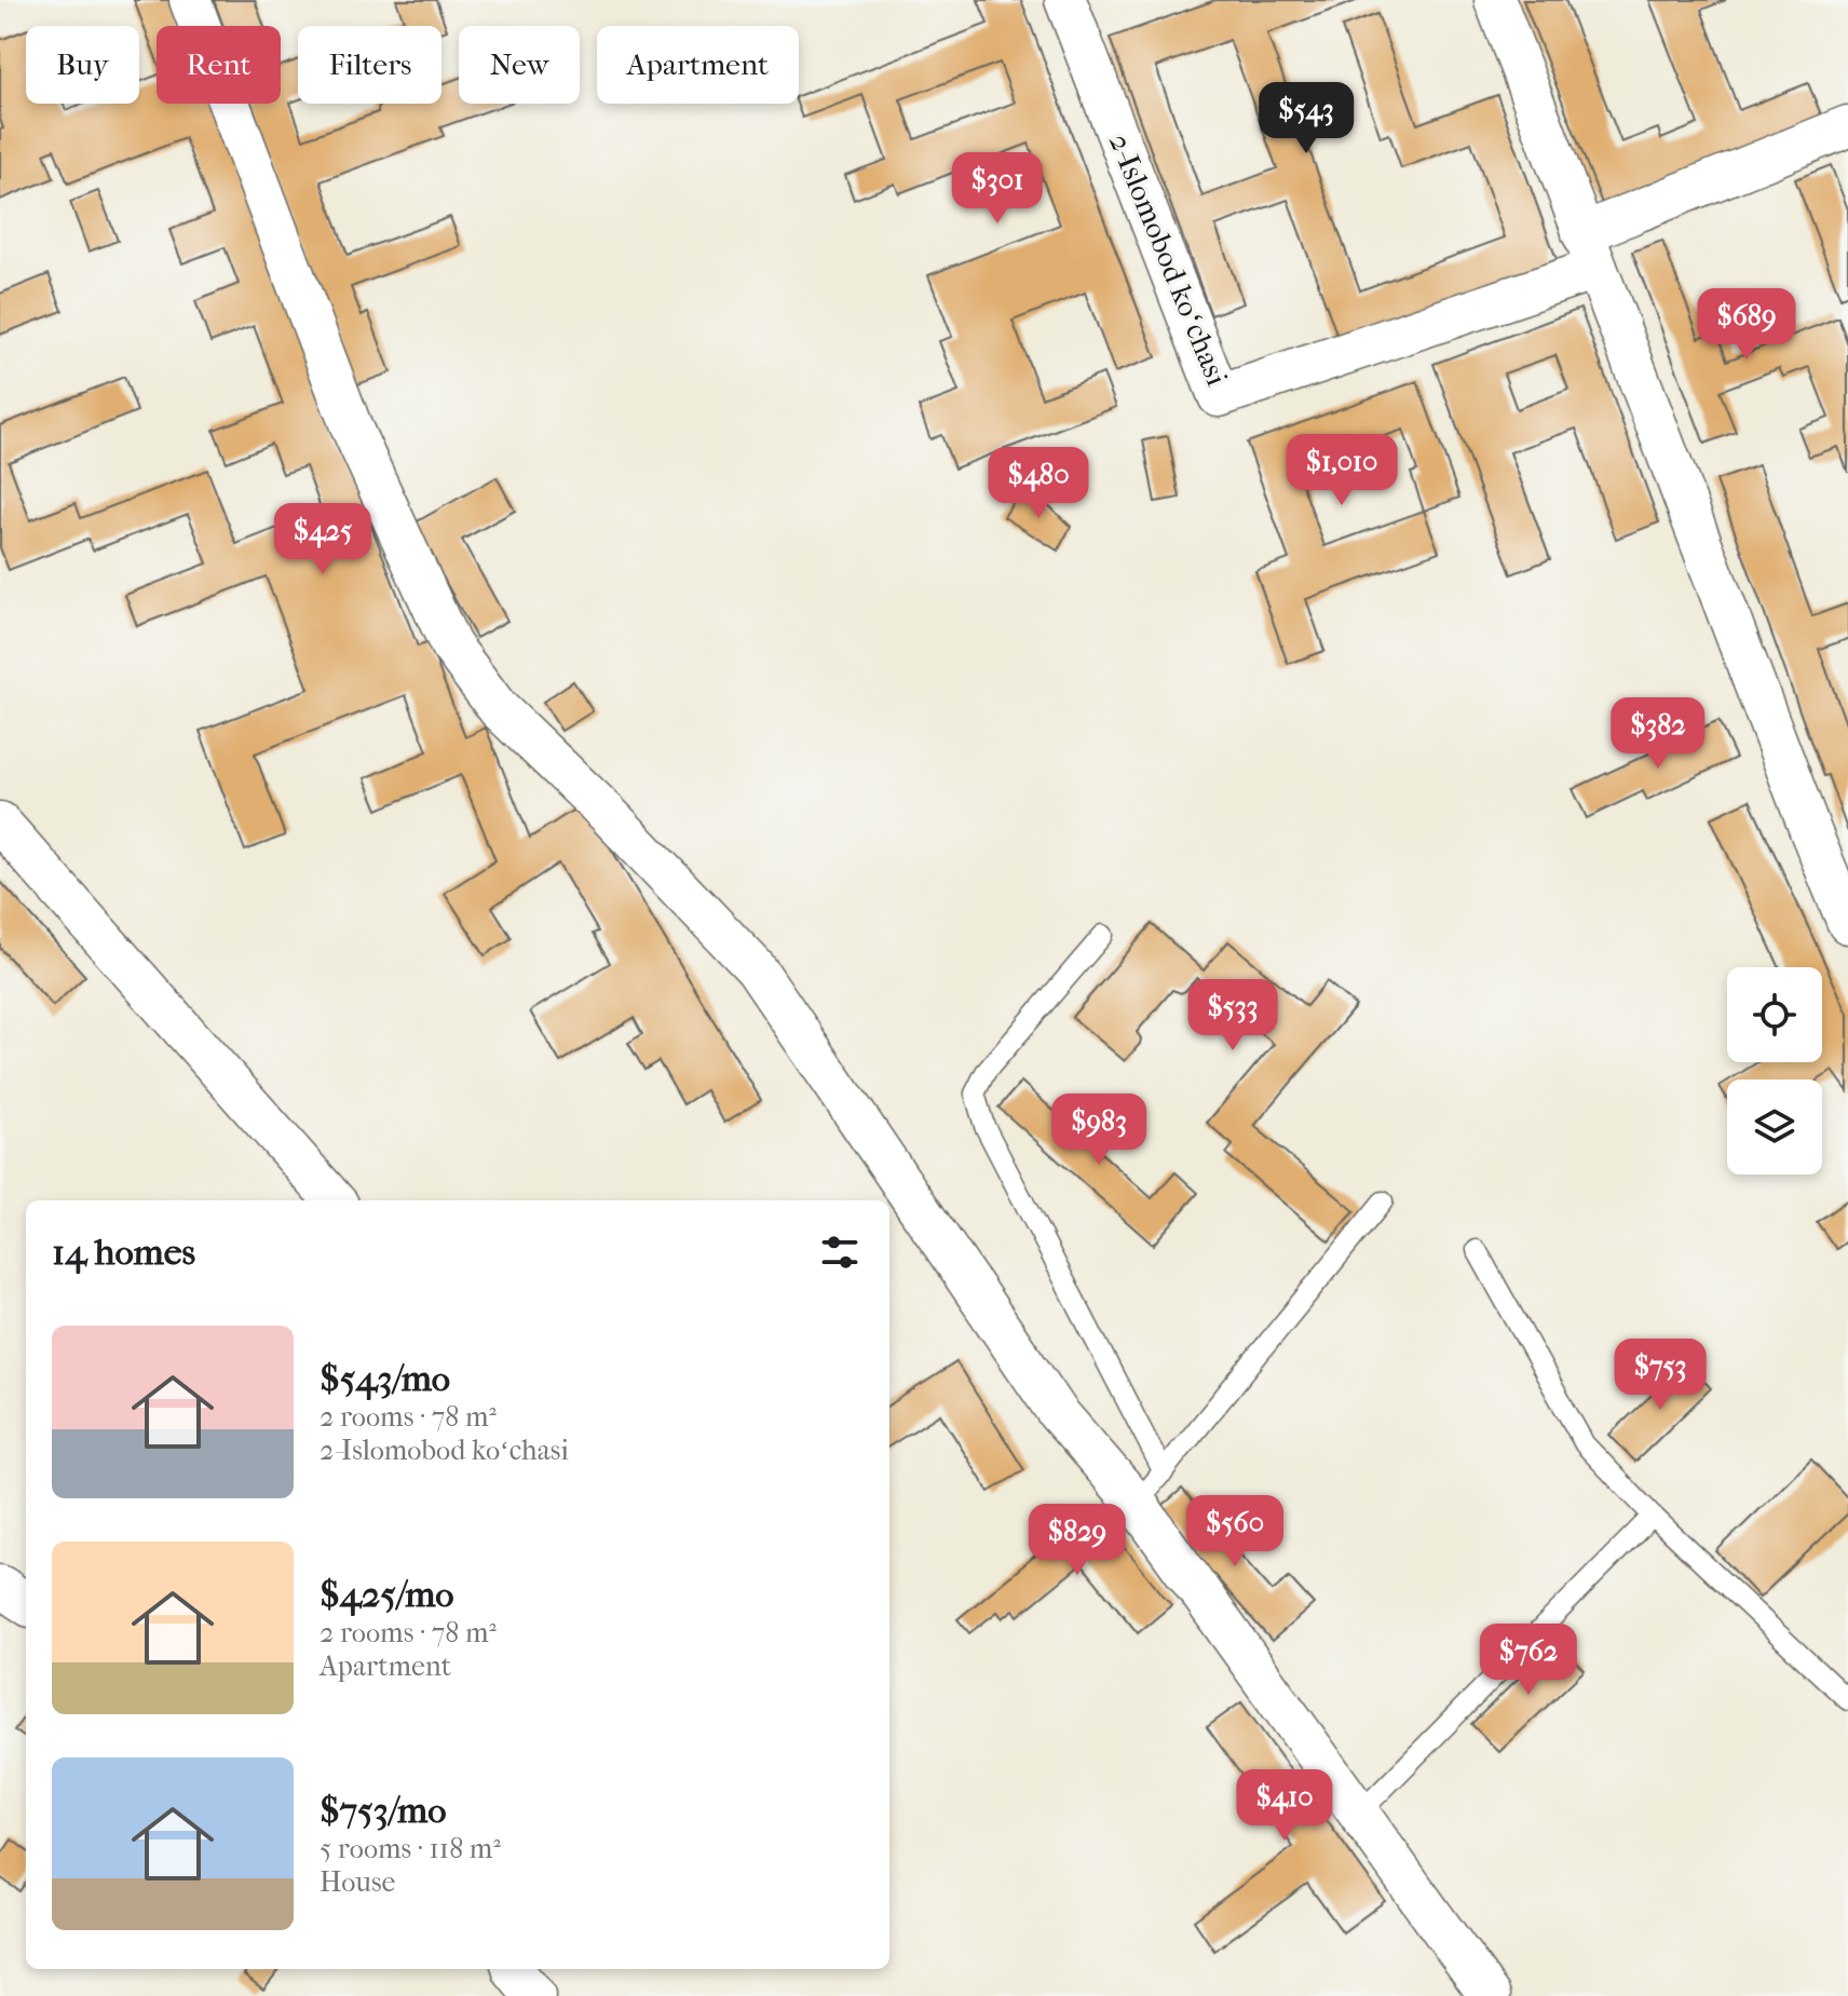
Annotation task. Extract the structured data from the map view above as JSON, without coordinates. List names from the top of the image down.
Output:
{
  "streets": {
    "street": ["2-Islomobod koʻchasi"]
  },
  "page": {
    "chip": [
      "Buy",
      "Rent",
      "Filters",
      "New",
      "Apartment"
    ],
    "price": [
      "$543",
      "$301",
      "$689",
      "$1,010",
      "$480",
      "$425",
      "$382",
      "$533",
      "$983",
      "$753",
      "$560",
      "$829",
      "$762",
      "$410"
    ],
    "heading": "14 homes",
    "list": [
      {
        "name": "$543/mo",
        "note": "2 rooms · 78 m² · 2-Islomobod koʻchasi"
      },
      {
        "name": "$425/mo",
        "note": "2 rooms · 78 m² · Apartment"
      },
      {
        "name": "$753/mo",
        "note": "5 rooms · 118 m² · House"
      }
    ]
  }
}
